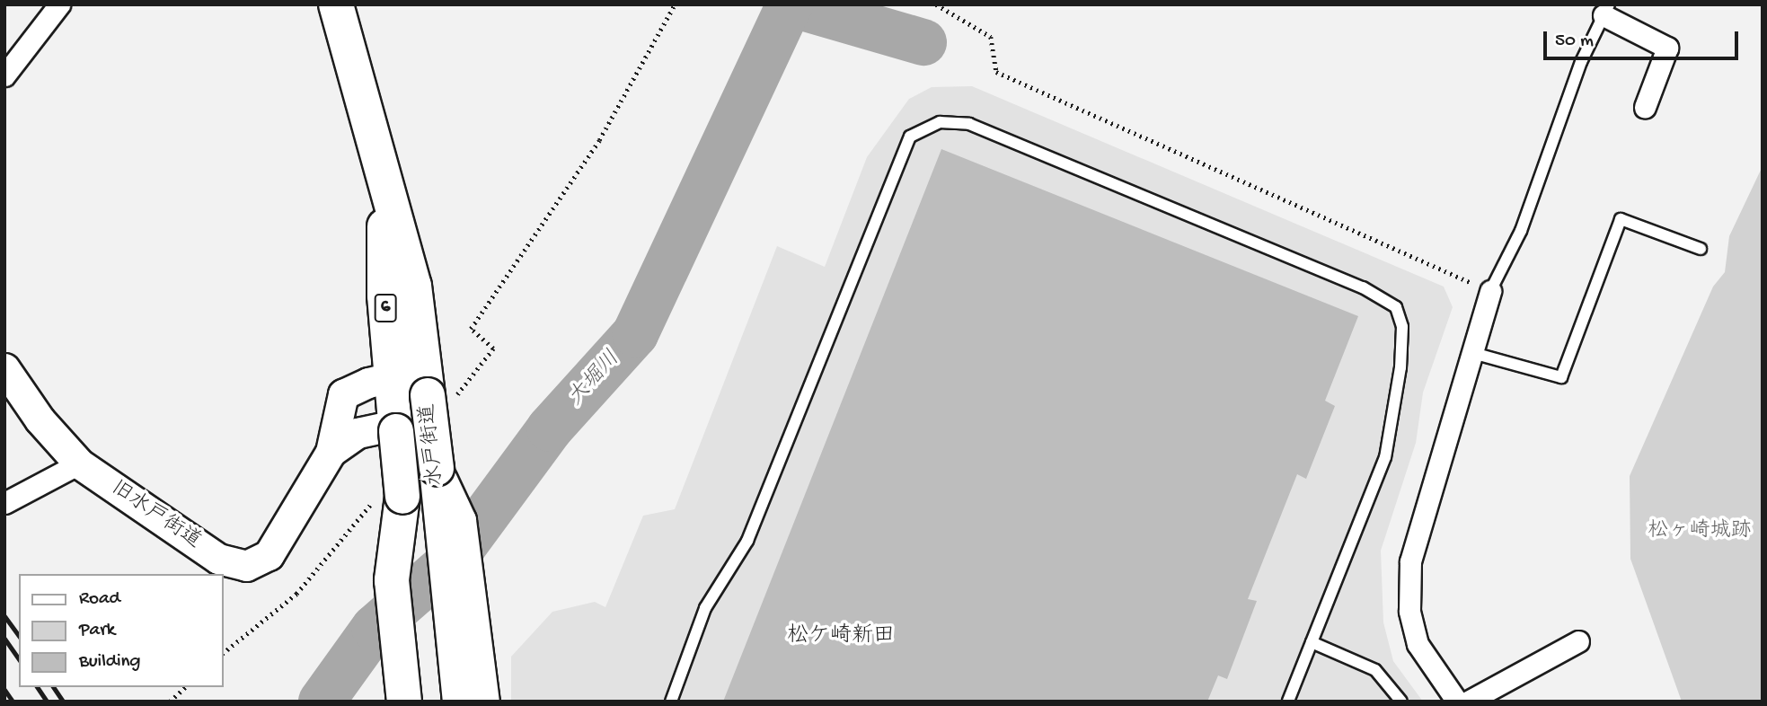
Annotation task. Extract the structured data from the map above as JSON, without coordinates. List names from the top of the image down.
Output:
{
  "streets": {
    "highway": ["6", "水戸街道"],
    "street": ["旧水戸街道"]
  },
  "crossings": [
    ["水戸街道", "旧水戸街道"]
  ],
  "districts": ["松ケ崎新田"],
  "water": ["大堀川"],
  "parks": ["松ヶ崎城跡"],
  "legend": ["Road", "Park", "Building"],
  "scale_bar": "50 m"
}
